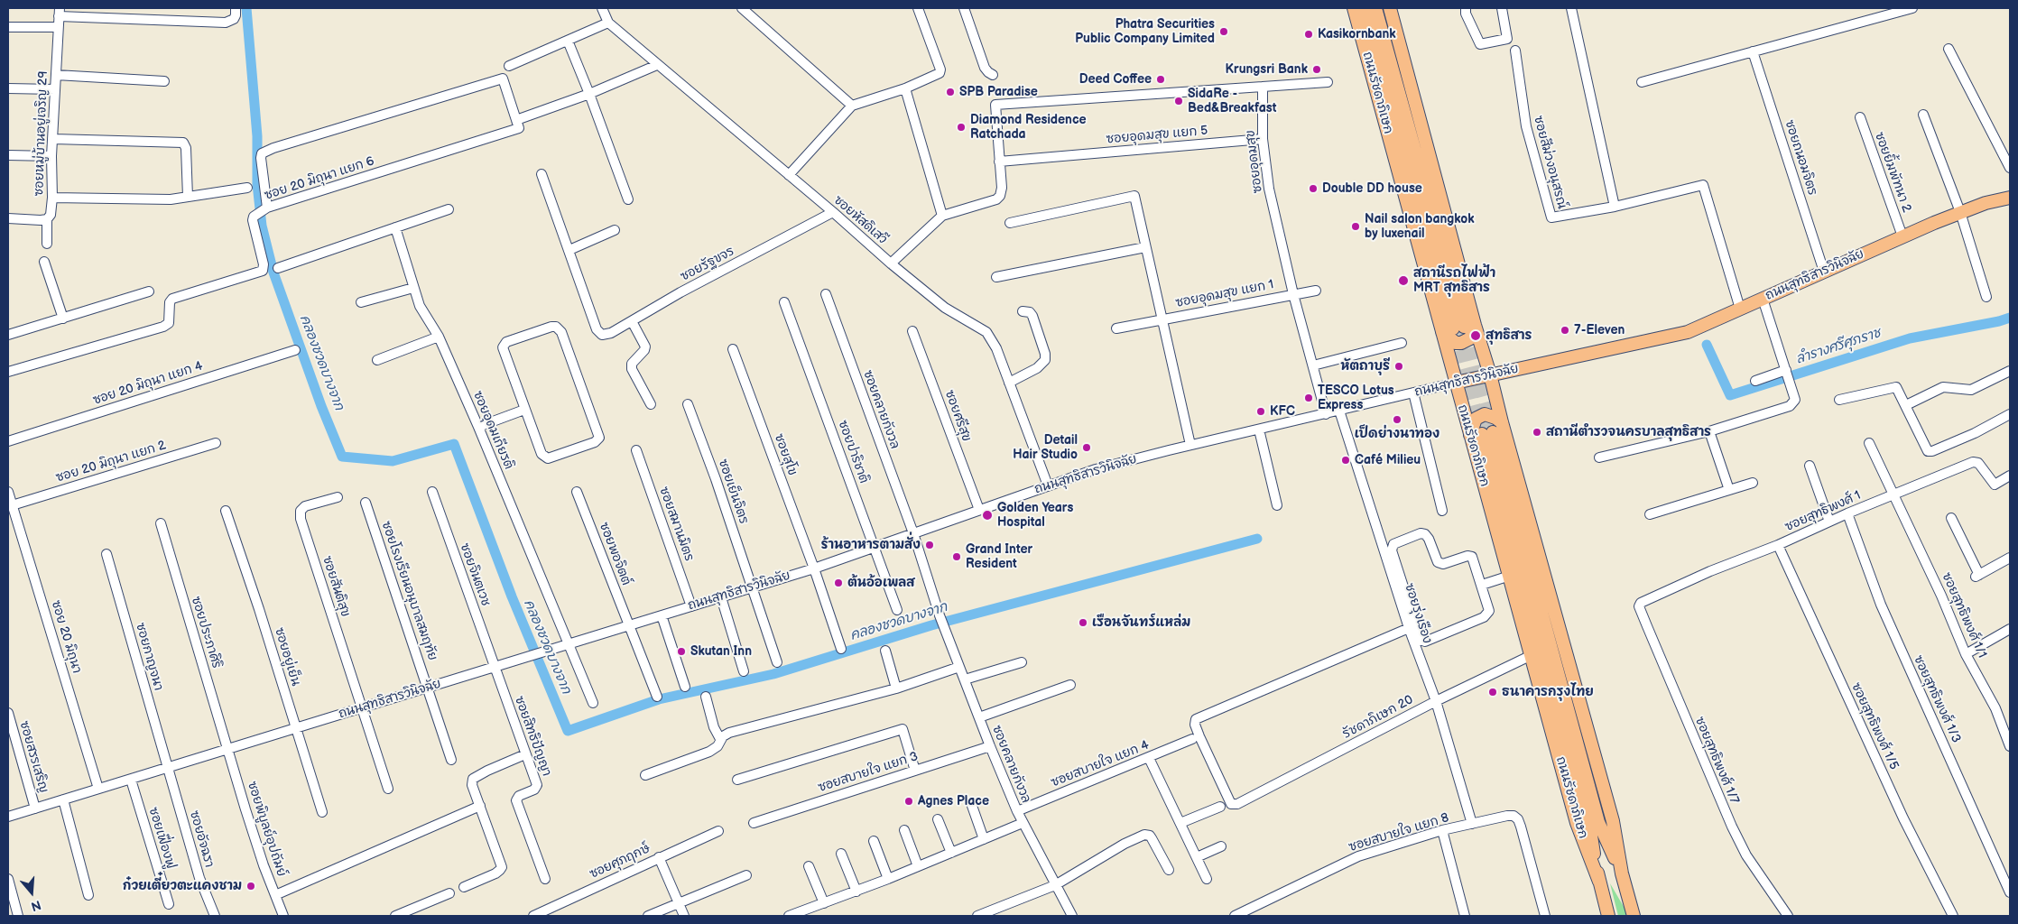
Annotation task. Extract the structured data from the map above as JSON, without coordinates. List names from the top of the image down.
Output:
{
  "streets": {
    "main road": ["ถนนรัชดาภิเษก", "ถนนสุทธิสารวินิจฉัย"],
    "street": [
      "ซอยหมู่บ้านอยู่เจริญ 29",
      "ซอยอุดมสุข แยก 5",
      "ซอยถนอมจิตร",
      "ซอยอุดมสุข",
      "ซอยสีม่วงอนุสรณ์",
      "ซอยยิ้มพัทนา 2",
      "ซอย 20 มิถุนา แยก 6",
      "ซอยหัสดิเสวี",
      "ซอยรัฐขจร",
      "ซอยอุดมสุข แยก 1",
      "ซอย 20 มิถุนา แยก 4",
      "ซอยคลายกังวล",
      "ซอยศรีสุข",
      "ซอยอุดมเกียรติ",
      "ซอยปาริชาติ",
      "ซอยสุโข",
      "ซอย 20 มิถุนา แยก 2",
      "ซอยเย็นจิตร",
      "ซอยสุทธิพงศ์ 1",
      "ซอยสมานมิตร",
      "ซอยพอจิตต์",
      "ซอยจินตเวช",
      "ซอยสันติสุข",
      "ซอยโรงเรียนอนุบาลสมฤทัย",
      "ซอยรุ่งเรือง",
      "ซอยสุทธิพงศ์ 1/1",
      "ซอยประภาศิริ",
      "ซอย 20 มิถุนา",
      "ซอยกาญจนา",
      "ซอยอยู่เย็น",
      "ซอยสุทธิพงศ์ 1/3",
      "รัชดาภิเษก 20",
      "ซอยสุทธิพงศ์ 1/5",
      "ซอยสิทธิปัญญา",
      "ซอยสรรเสริญ",
      "ซอยสุทธิพงศ์ 1/7",
      "ซอยสบายใจ แยก 4",
      "ซอยสบายใจ แยก 3",
      "ซอยพิบูลย์อุปถัมย์",
      "ซอยสบายใจ แยก 8",
      "ซอยเฟื่องฟู",
      "ซอยอัจฉรา",
      "ซอยศุภฤกษ์"
    ]
  },
  "crossings": [
    ["ถนนรัชดาภิเษก", "ถนนสุทธิสารวินิจฉัย"],
    ["ถนนรัชดาภิเษก", "รัชดาภิเษก 20"],
    ["ซอยอุดมสุข แยก 5", "ซอยอุดมสุข"],
    ["ซอยถนอมจิตร", "ถนนสุทธิสารวินิจฉัย"],
    ["ซอยอุดมสุข", "ถนนสุทธิสารวินิจฉัย"],
    ["ซอยอุดมสุข", "ซอยอุดมสุข แยก 1"],
    ["ซอยสีม่วงอนุสรณ์", "ถนนสุทธิสารวินิจฉัย"],
    ["ซอยยิ้มพัทนา 2", "ถนนสุทธิสารวินิจฉัย"],
    ["ซอย 20 มิถุนา แยก 6", "ซอยหัสดิเสวี"],
    ["ซอยหัสดิเสวี", "ซอยรัฐขจร"],
    ["ซอยหัสดิเสวี", "ถนนสุทธิสารวินิจฉัย"],
    ["ถนนสุทธิสารวินิจฉัย", "ซอยคลายกังวล"],
    ["ถนนสุทธิสารวินิจฉัย", "ซอยศรีสุข"],
    ["ถนนสุทธิสารวินิจฉัย", "ซอยอุดมเกียรติ"],
    ["ถนนสุทธิสารวินิจฉัย", "ซอยปาริชาติ"],
    ["ถนนสุทธิสารวินิจฉัย", "ซอยสุโข"],
    ["ถนนสุทธิสารวินิจฉัย", "ซอยเย็นจิตร"],
    ["ถนนสุทธิสารวินิจฉัย", "ซอยสมานมิตร"],
    ["ถนนสุทธิสารวินิจฉัย", "ซอยพอจิตต์"],
    ["ถนนสุทธิสารวินิจฉัย", "ซอยจินตเวช"],
    ["ถนนสุทธิสารวินิจฉัย", "ซอยสันติสุข"],
    ["ถนนสุทธิสารวินิจฉัย", "ซอยโรงเรียนอนุบาลสมฤทัย"],
    ["ถนนสุทธิสารวินิจฉัย", "ซอยรุ่งเรือง"],
    ["ถนนสุทธิสารวินิจฉัย", "ซอยประภาศิริ"],
    ["ถนนสุทธิสารวินิจฉัย", "ซอย 20 มิถุนา"],
    ["ถนนสุทธิสารวินิจฉัย", "ซอยกาญจนา"],
    ["ถนนสุทธิสารวินิจฉัย", "ซอยอยู่เย็น"],
    ["ถนนสุทธิสารวินิจฉัย", "ซอยสิทธิปัญญา"],
    ["ถนนสุทธิสารวินิจฉัย", "ซอยสรรเสริญ"],
    ["ถนนสุทธิสารวินิจฉัย", "ซอยพิบูลย์อุปถัมย์"],
    ["ถนนสุทธิสารวินิจฉัย", "ซอยเฟื่องฟู"],
    ["ถนนสุทธิสารวินิจฉัย", "ซอยอัจฉรา"],
    ["ซอยคลายกังวล", "ซอยสบายใจ แยก 4"],
    ["ซอยคลายกังวล", "ซอยสบายใจ แยก 3"],
    ["ซอย 20 มิถุนา แยก 2", "ซอย 20 มิถุนา"],
    ["ซอยสุทธิพงศ์ 1", "ซอยสุทธิพงศ์ 1/1"],
    ["ซอยสุทธิพงศ์ 1", "ซอยสุทธิพงศ์ 1/3"],
    ["ซอยสุทธิพงศ์ 1", "ซอยสุทธิพงศ์ 1/5"],
    ["ซอยสุทธิพงศ์ 1", "ซอยสุทธิพงศ์ 1/7"],
    ["ซอยจินตเวช", "ซอยสิทธิปัญญา"],
    ["ซอยรุ่งเรือง", "รัชดาภิเษก 20"],
    ["ซอยรุ่งเรือง", "ซอยสบายใจ แยก 8"],
    ["ซอยประภาศิริ", "ซอยพิบูลย์อุปถัมย์"],
    ["ซอยกาญจนา", "ซอยอัจฉรา"]
  ],
  "water": ["ลำรางศรีศุภราช", "คลองชวดบางจาก"],
  "places": [
    "Phatra Securities Public Company Limited",
    "Kasikornbank",
    "Krungsri Bank",
    "Deed Coffee",
    "SPB Paradise",
    "SidaRe - Bed&Breakfast",
    "Diamond Residence Ratchada",
    "Double DD house",
    "Nail salon bangkok by luxenail",
    "สถานีรถไฟฟ้า MRT สุทธิสาร",
    "7-Eleven",
    "สุทธิสาร",
    "หัตถาบุรี",
    "TESCO Lotus Express",
    "KFC",
    "เป็ดย่างนาทอง",
    "สถานีตำรวจนครบาลสุทธิสาร",
    "Detail Hair Studio",
    "Café Milieu",
    "Golden Years Hospital",
    "ร้านอาหารตามสั่ง",
    "Grand Inter Resident",
    "ต้นอ้อเพลส",
    "เรือนจันทร์แหล่ม",
    "Skutan Inn",
    "ธนาคารกรุงไทย",
    "Agnes Place",
    "ก๋วยเตี๋ยวตะแคงชาม"
  ],
  "north": "bottom"
}
